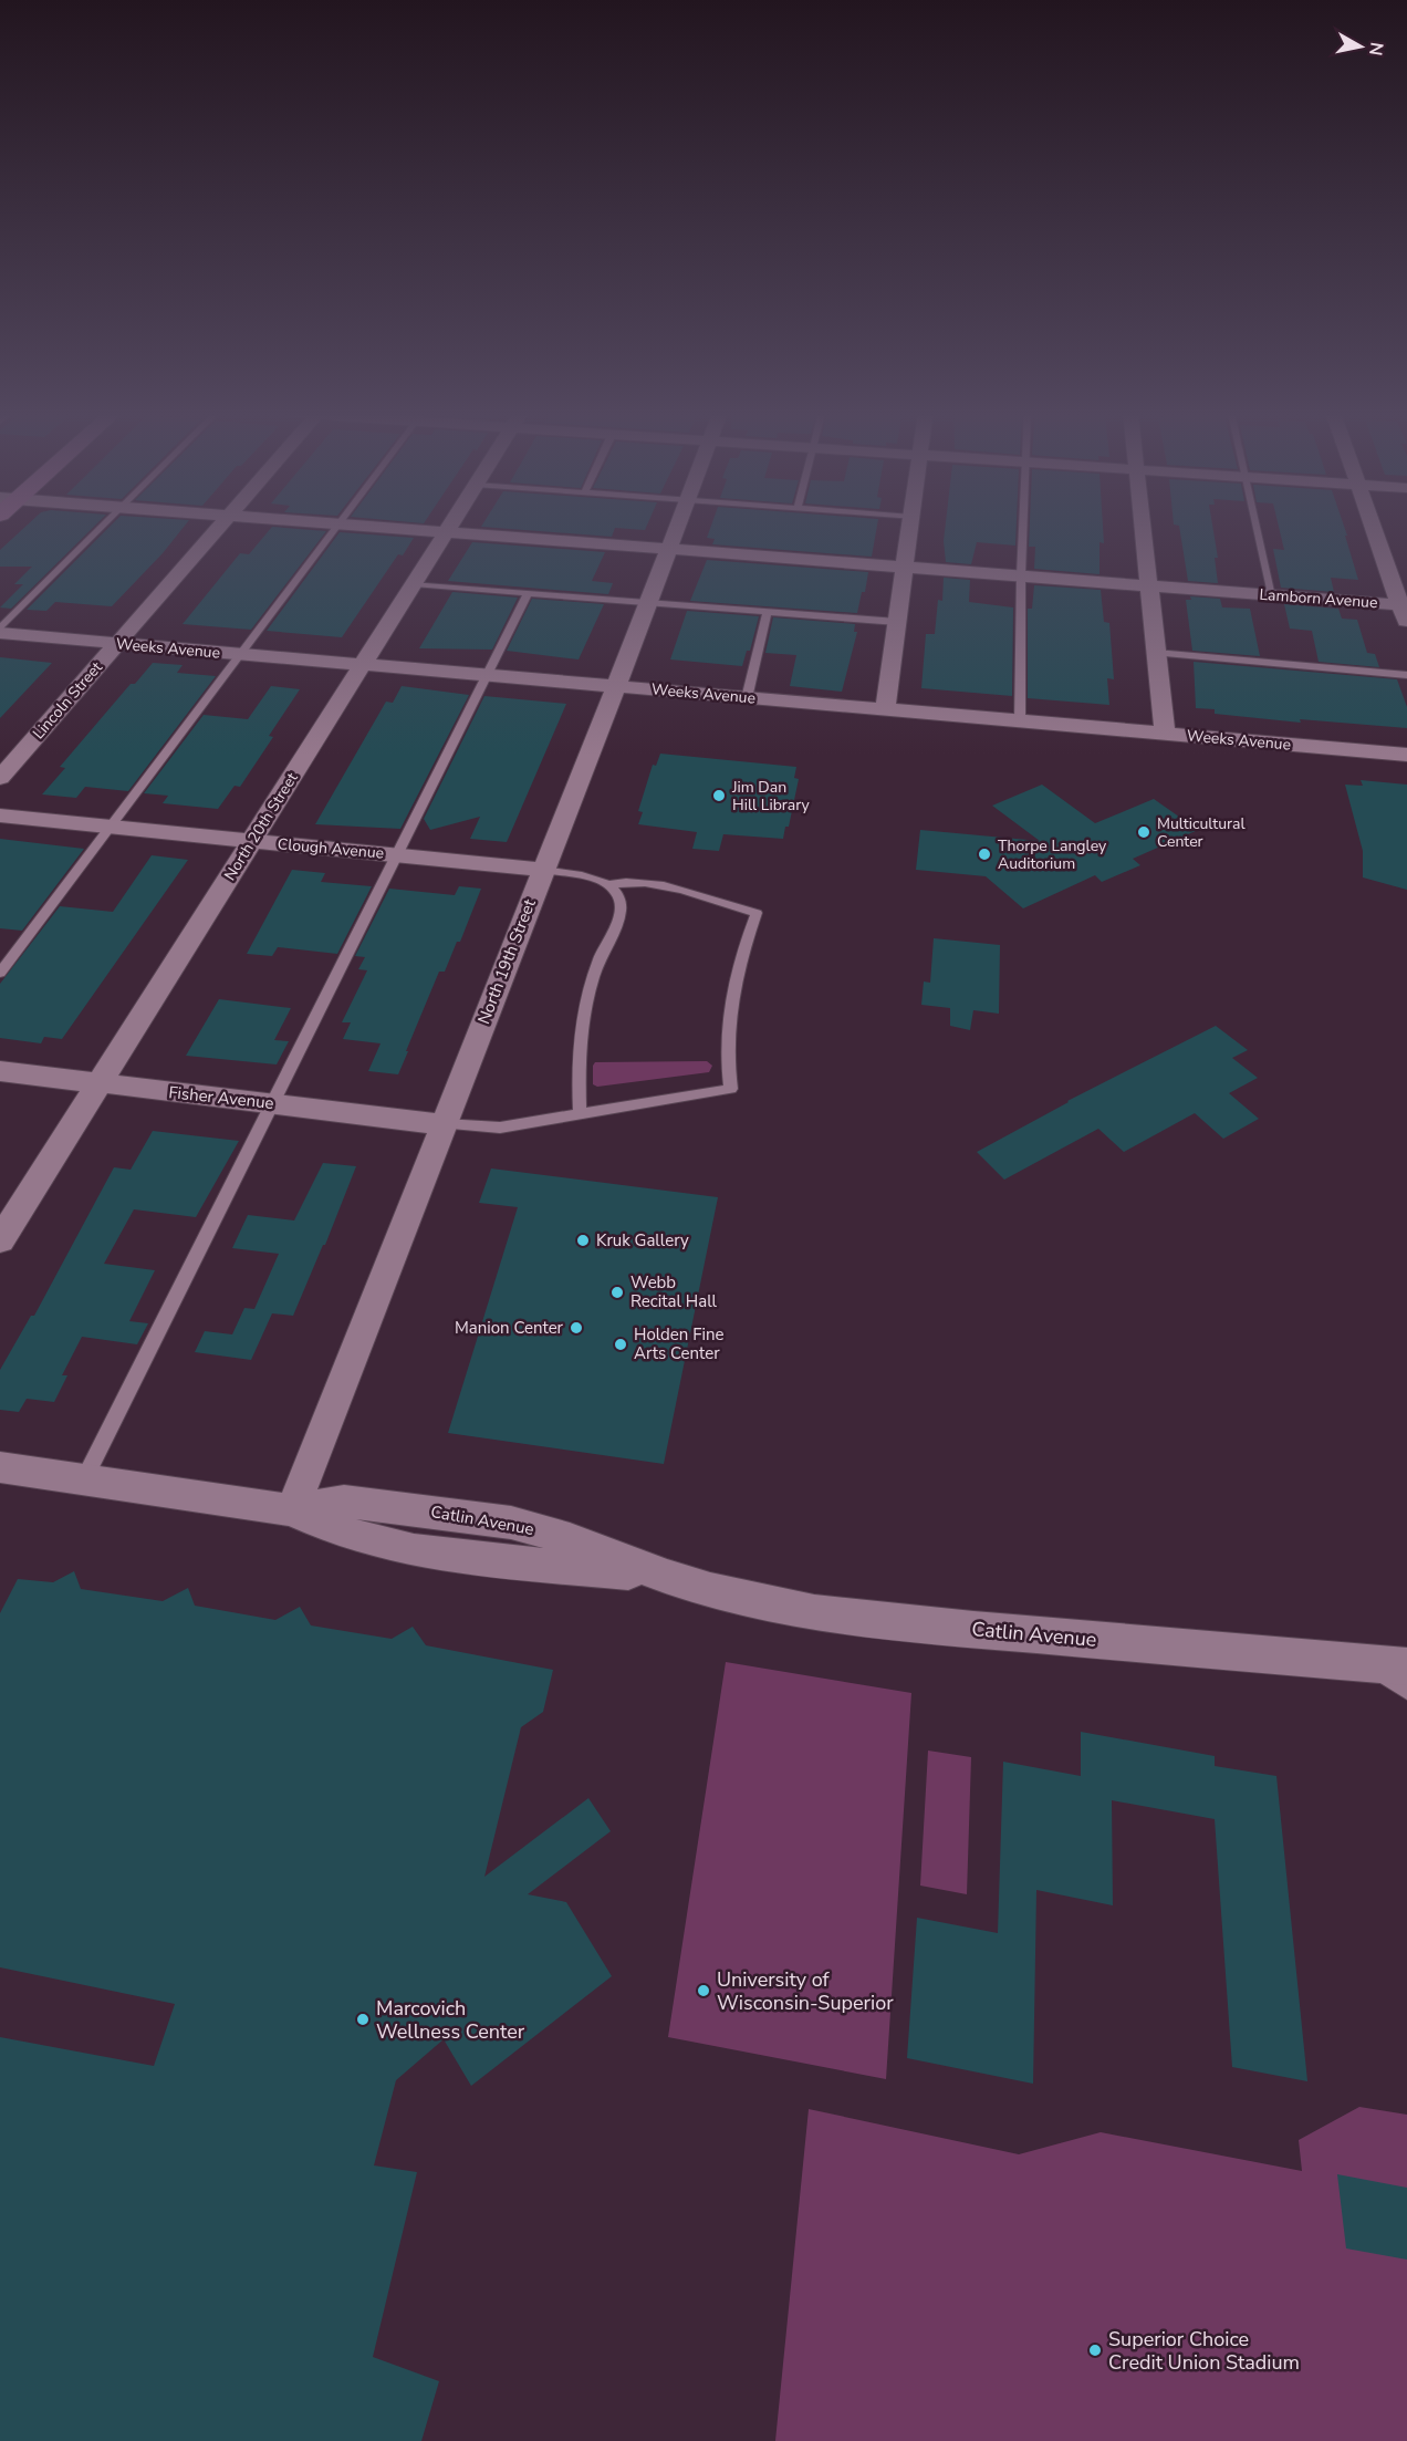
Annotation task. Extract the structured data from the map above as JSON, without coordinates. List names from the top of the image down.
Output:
{
  "streets": {
    "street": [
      "Lamborn Avenue",
      "Weeks Avenue",
      "Lincoln Street",
      "North 20th Street",
      "Clough Avenue",
      "North 19th Street",
      "Fisher Avenue",
      "Catlin Avenue"
    ]
  },
  "crossings": [
    ["Lamborn Avenue", "North 20th Street"],
    ["Lamborn Avenue", "North 19th Street"],
    ["Weeks Avenue", "Lincoln Street"],
    ["Weeks Avenue", "North 20th Street"],
    ["Weeks Avenue", "North 19th Street"],
    ["North 20th Street", "Clough Avenue"],
    ["North 20th Street", "Fisher Avenue"],
    ["Clough Avenue", "North 19th Street"],
    ["North 19th Street", "Fisher Avenue"],
    ["North 19th Street", "Catlin Avenue"]
  ],
  "places": [
    "Jim Dan Hill Library",
    "Multicultural Center",
    "Thorpe Langley Auditorium",
    "Kruk Gallery",
    "Webb Recital Hall",
    "Manion Center",
    "Holden Fine Arts Center",
    "University of Wisconsin-Superior",
    "Marcovich Wellness Center",
    "Superior Choice Credit Union Stadium"
  ],
  "north": "right"
}
